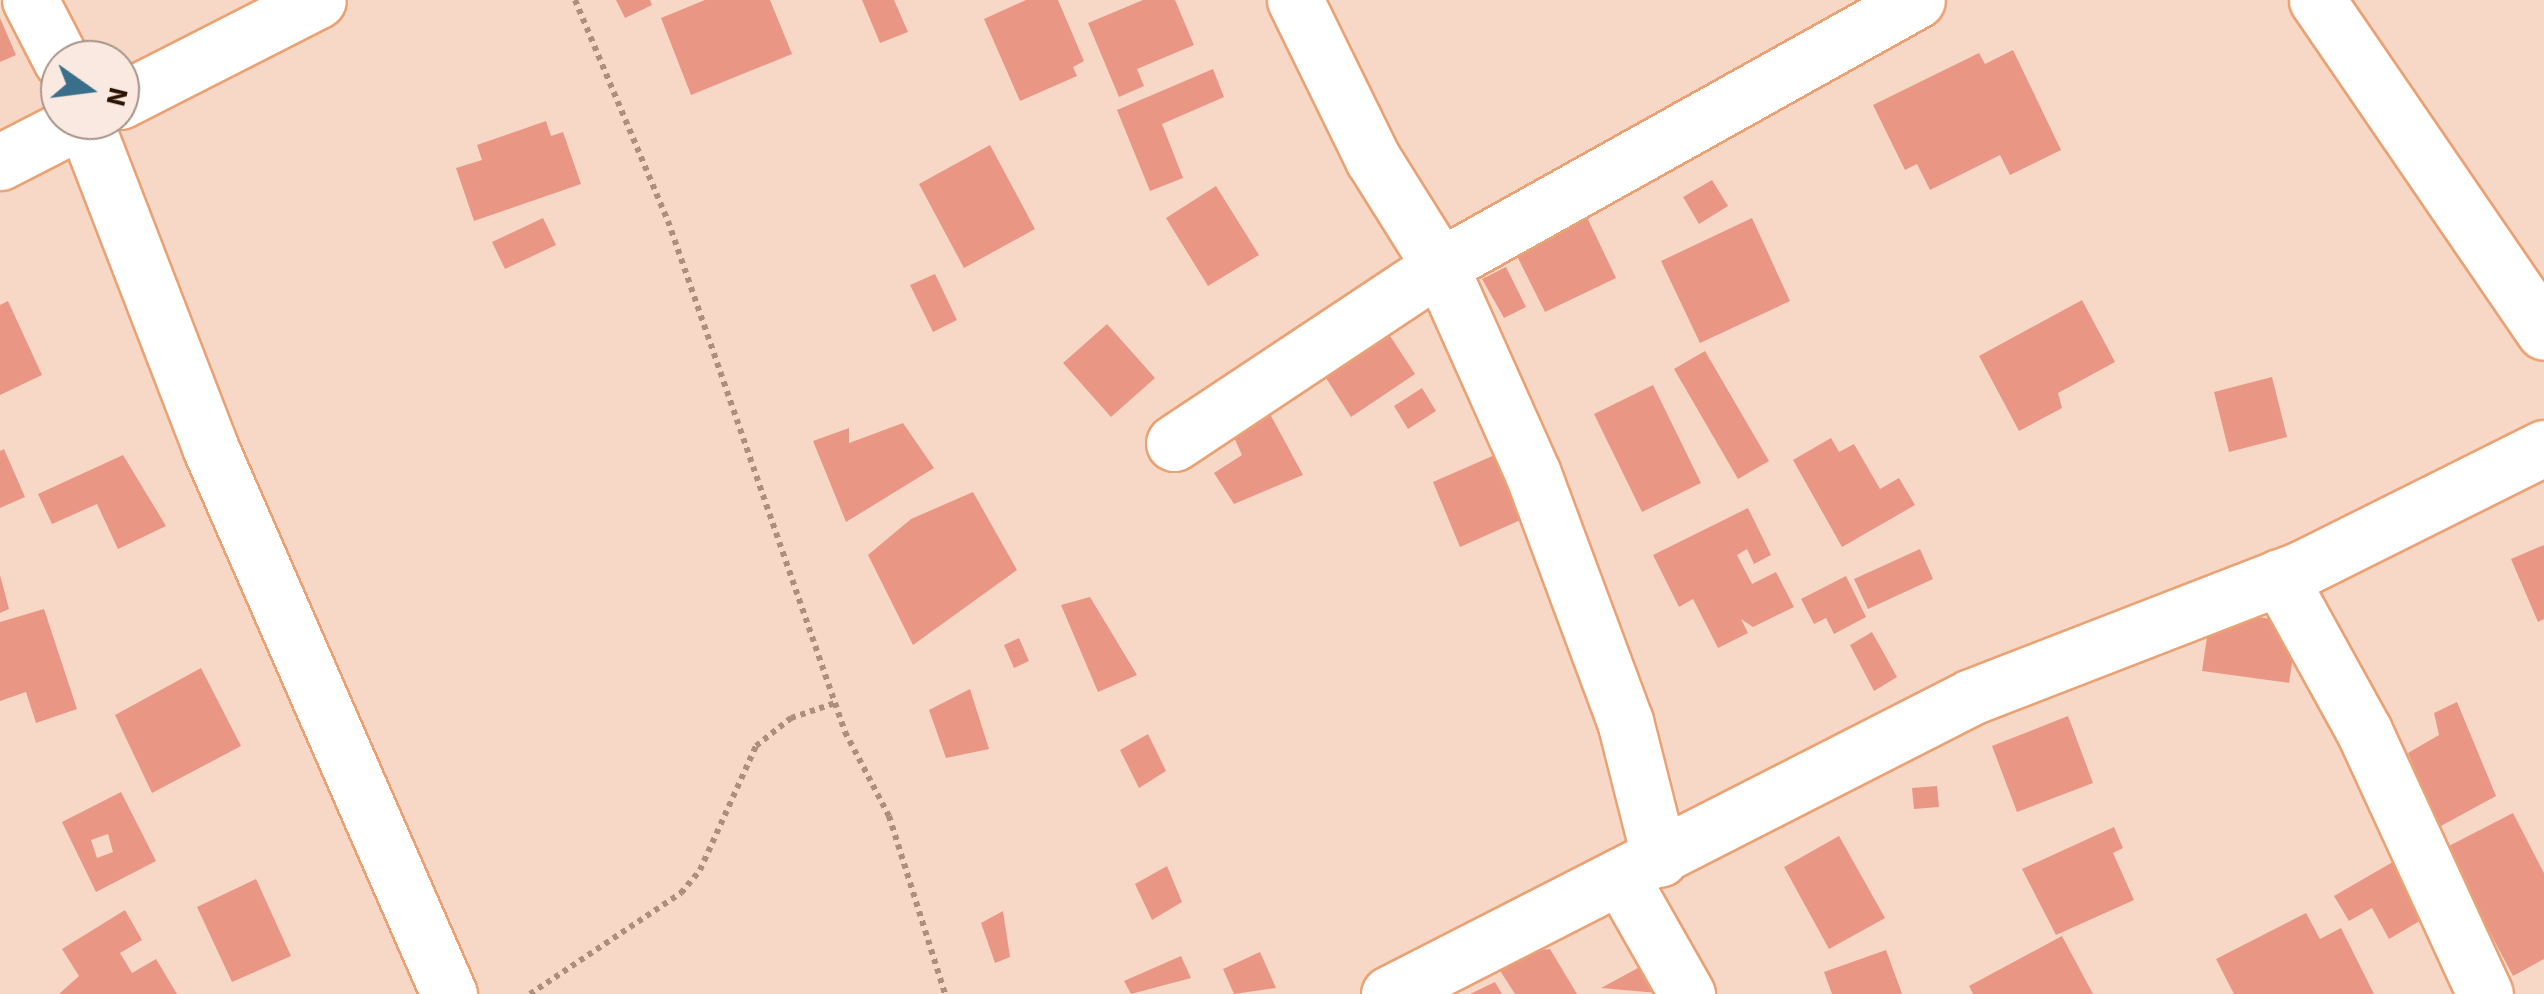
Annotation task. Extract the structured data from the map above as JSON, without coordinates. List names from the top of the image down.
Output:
{
  "north": "right"
}
